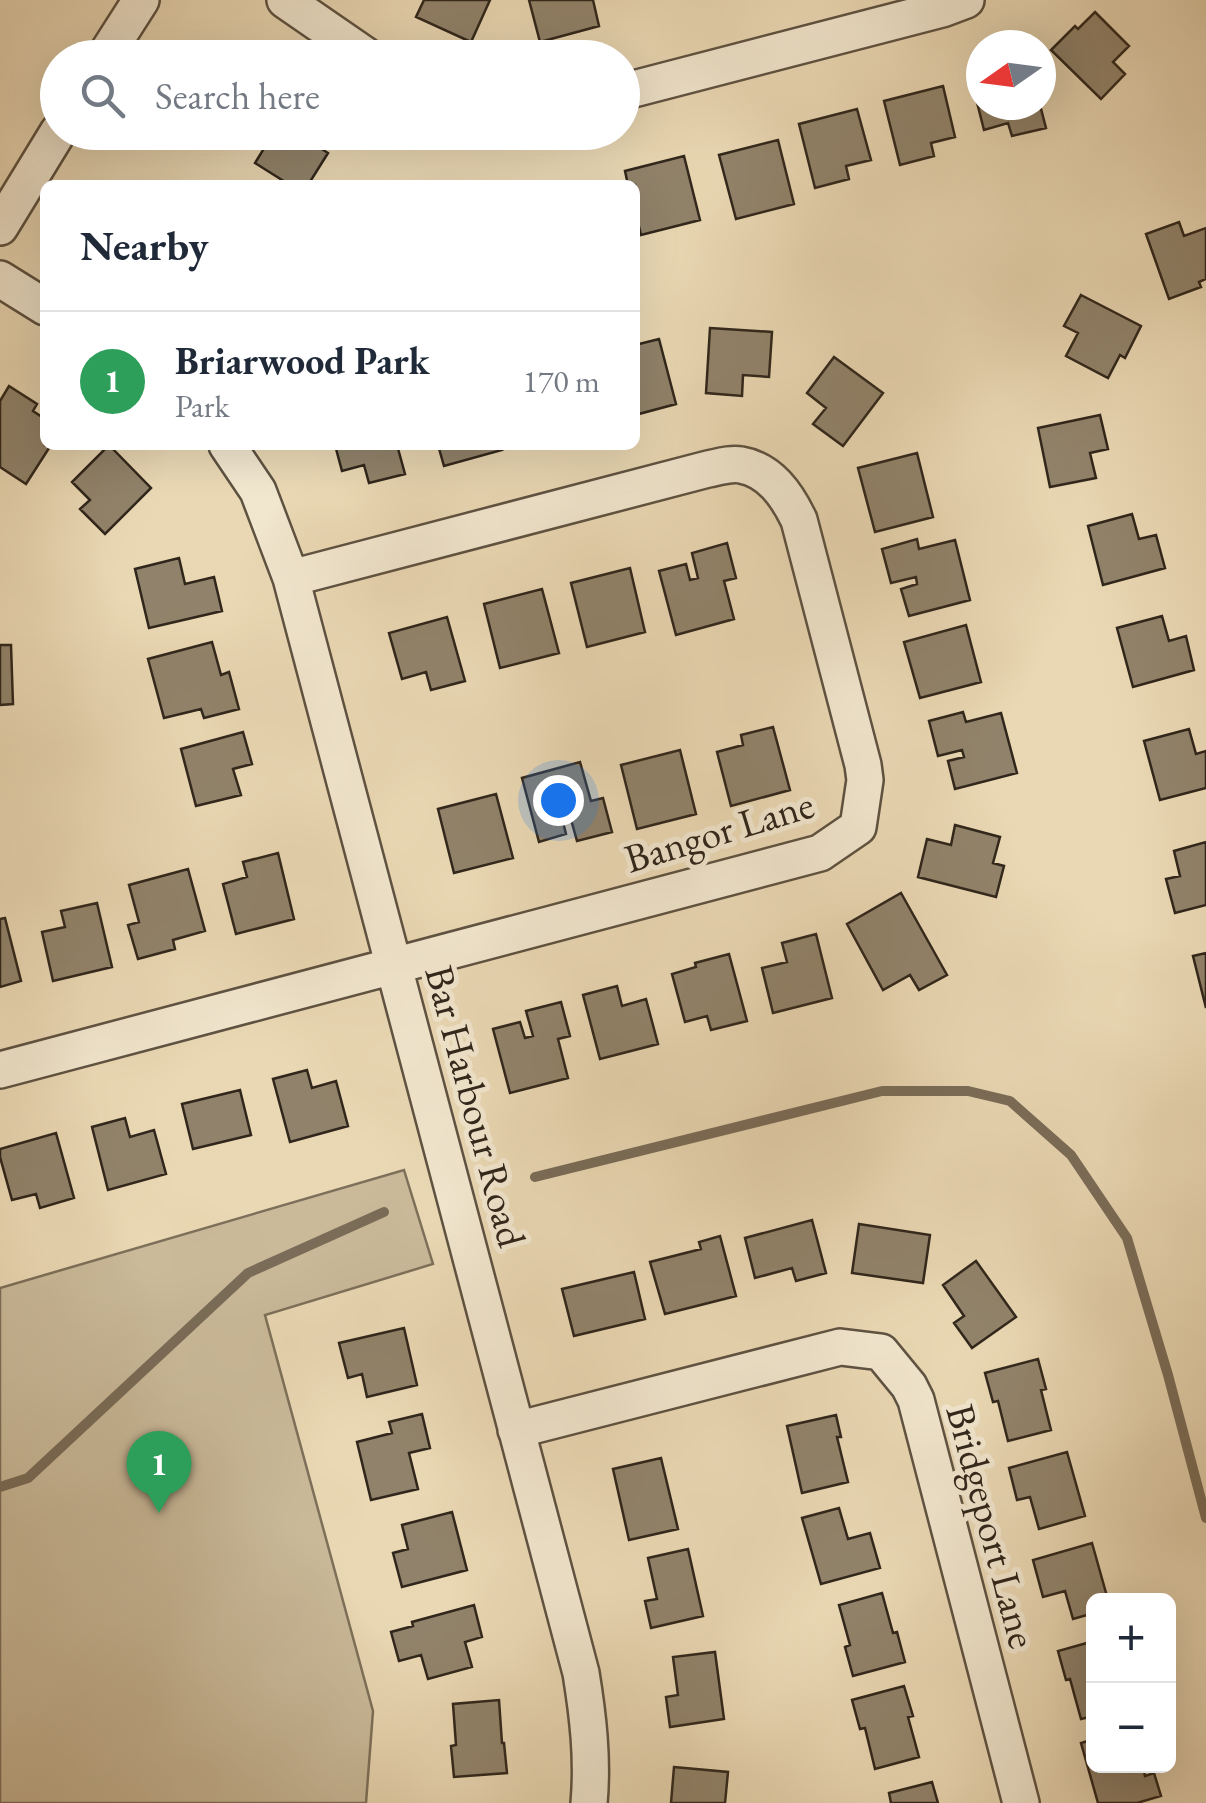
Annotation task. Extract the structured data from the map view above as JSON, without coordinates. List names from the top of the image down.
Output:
{
  "streets": {
    "street": ["Bangor Lane", "Bar Harbour Road", "Bridgeport Lane"]
  },
  "crossings": [
    ["Bangor Lane", "Bar Harbour Road"],
    ["Bar Harbour Road", "Bridgeport Lane"]
  ],
  "north": "left",
  "page": {
    "search": "Search here",
    "heading": "Nearby",
    "list": [
      {
        "mark": "1",
        "name": "Briarwood Park",
        "note": "Park",
        "value": "170 m"
      }
    ],
    "pins": "1",
    "map_buttons": ["+", "−"]
  }
}
